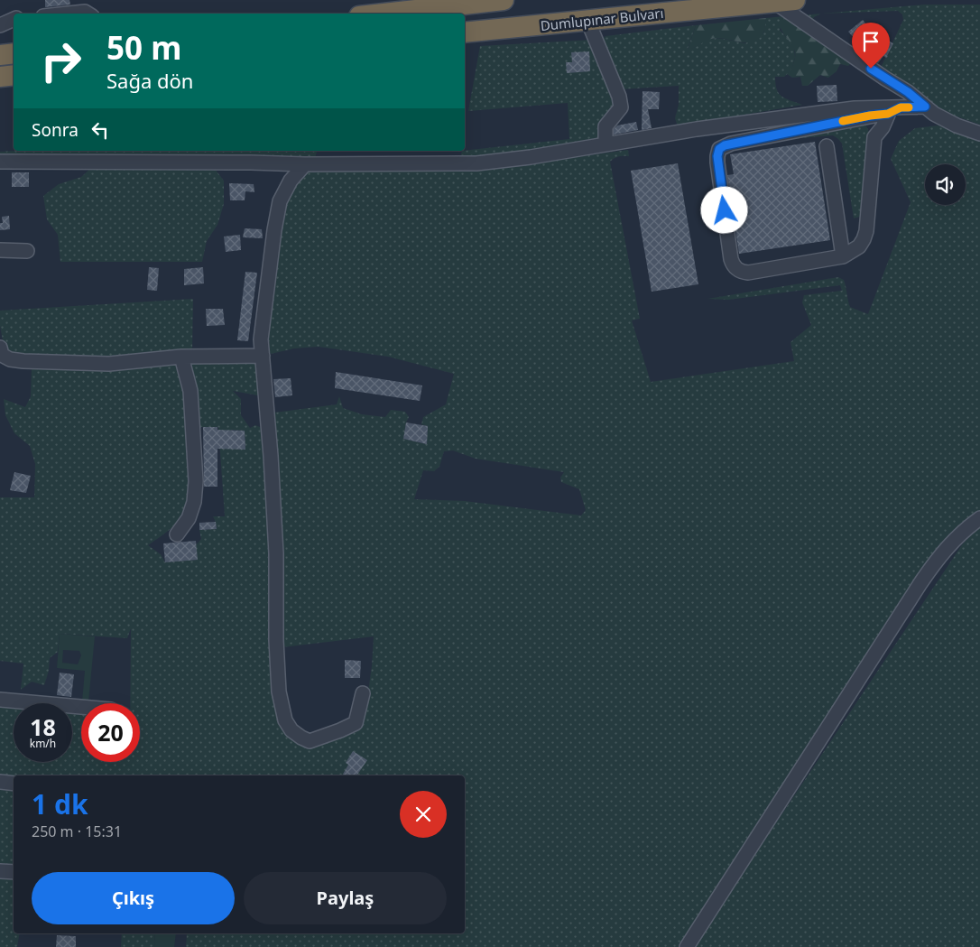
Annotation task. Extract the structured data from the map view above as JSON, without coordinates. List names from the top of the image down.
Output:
{
  "streets": {
    "highway": ["Dumlupınar Bulvarı"]
  },
  "page": {
    "turn": ["50 m", "Sağa dön"],
    "then": "Sonra",
    "speed": "18 km/h",
    "limit": "20",
    "heading": ["1 dk", "250 m · 15:31"],
    "buttons": ["Çıkış", "Paylaş"]
  }
}
